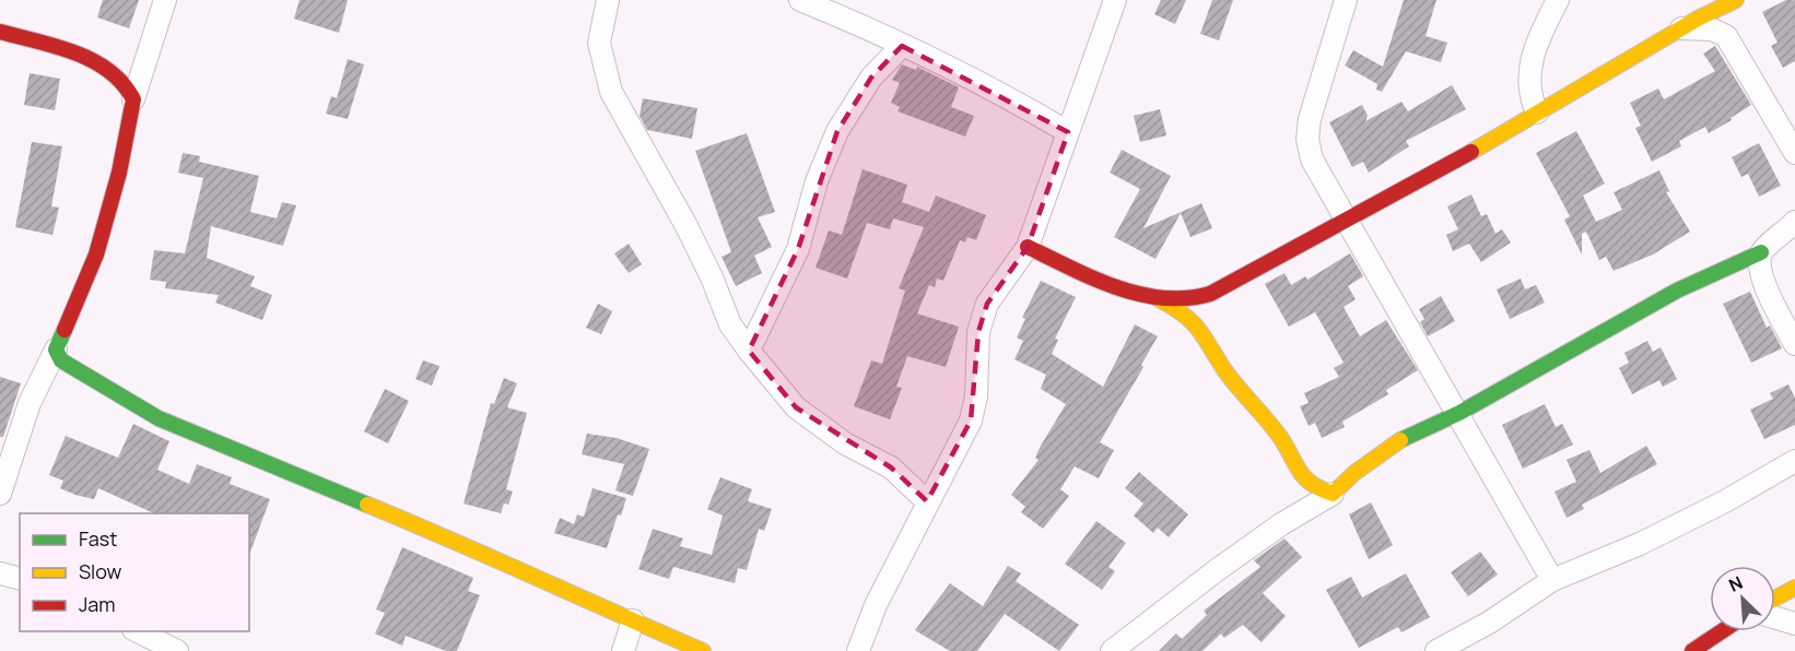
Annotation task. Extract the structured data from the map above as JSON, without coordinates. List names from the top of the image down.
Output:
{
  "legend": ["Fast", "Slow", "Jam"],
  "north": "top left"
}
